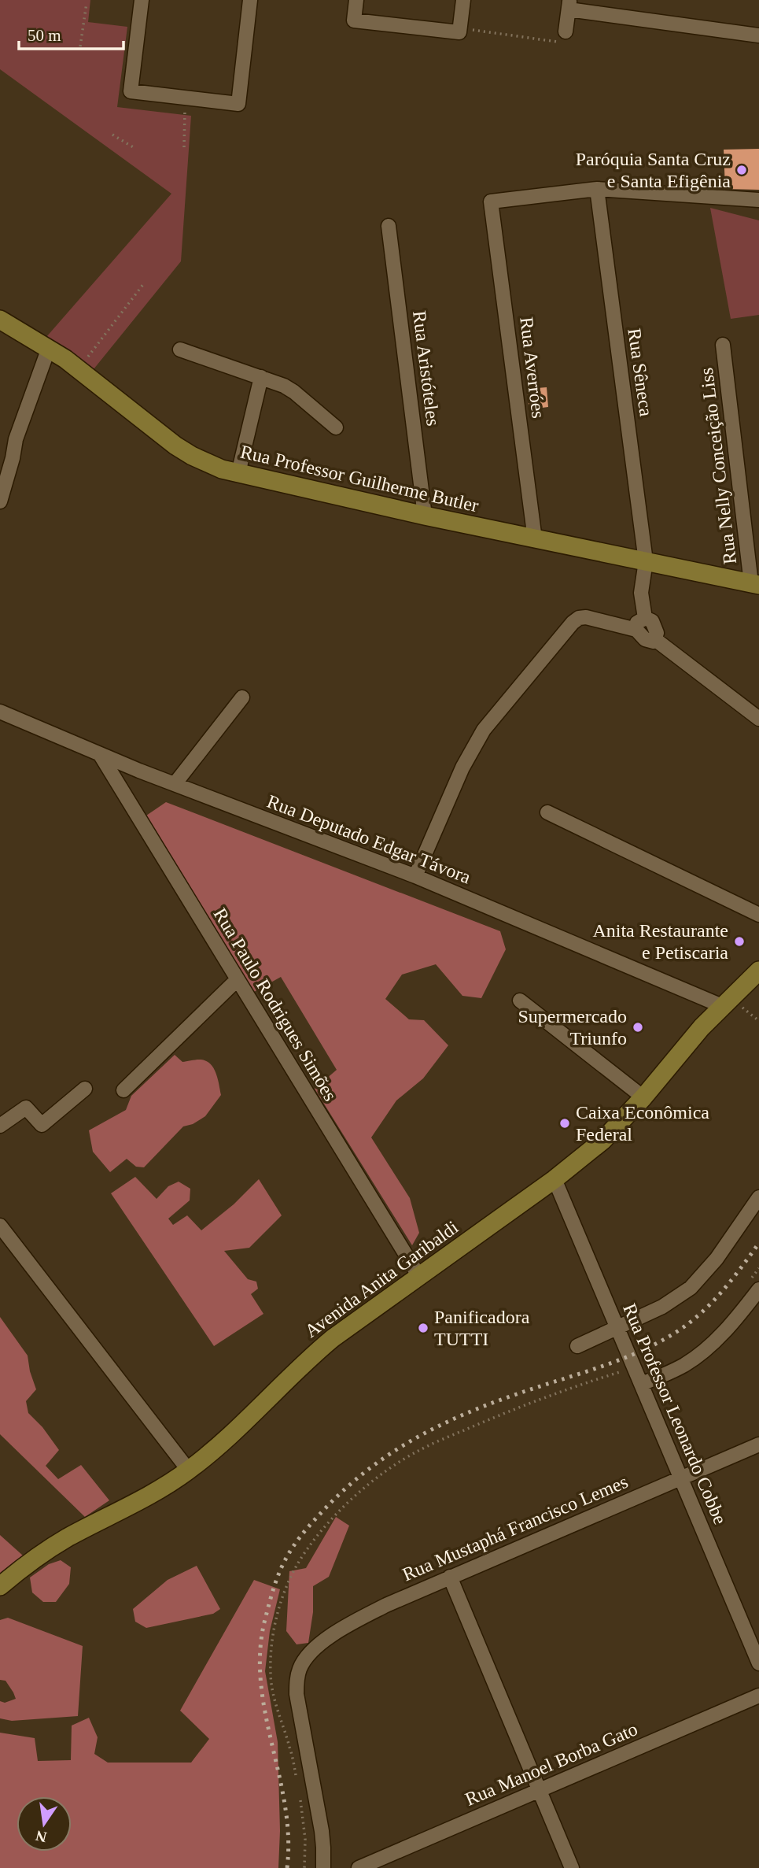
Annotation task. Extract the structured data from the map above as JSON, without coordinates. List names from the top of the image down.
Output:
{
  "streets": {
    "main road": ["Rua Professor Guilherme Butler", "Avenida Anita Garibaldi"],
    "street": [
      "Rua Averróes",
      "Rua Aristóteles",
      "Rua Sêneca",
      "Rua Nelly Conceição Liss",
      "Rua Deputado Edgar Távora",
      "Rua Paulo Rodrigues Simões",
      "Rua Professor Leonardo Cobbe",
      "Rua Mustaphá Francisco Lemes",
      "Rua Manoel Borba Gato"
    ]
  },
  "crossings": [
    ["Rua Averróes", "Rua Sêneca"],
    ["Rua Averróes", "Rua Professor Guilherme Butler"],
    ["Rua Aristóteles", "Rua Professor Guilherme Butler"],
    ["Rua Sêneca", "Rua Professor Guilherme Butler"],
    ["Rua Nelly Conceição Liss", "Rua Professor Guilherme Butler"],
    ["Rua Deputado Edgar Távora", "Rua Paulo Rodrigues Simões"],
    ["Rua Deputado Edgar Távora", "Avenida Anita Garibaldi"],
    ["Rua Paulo Rodrigues Simões", "Avenida Anita Garibaldi"],
    ["Avenida Anita Garibaldi", "Rua Professor Leonardo Cobbe"],
    ["Rua Professor Leonardo Cobbe", "Rua Mustaphá Francisco Lemes"]
  ],
  "places": [
    "Paróquia Santa Cruz e Santa Efigênia",
    "Anita Restaurante e Petiscaria",
    "Supermercado Triunfo",
    "Caixa Econômica Federal",
    "Panificadora TUTTI"
  ],
  "scale_bar": "50 m",
  "north": "bottom"
}
